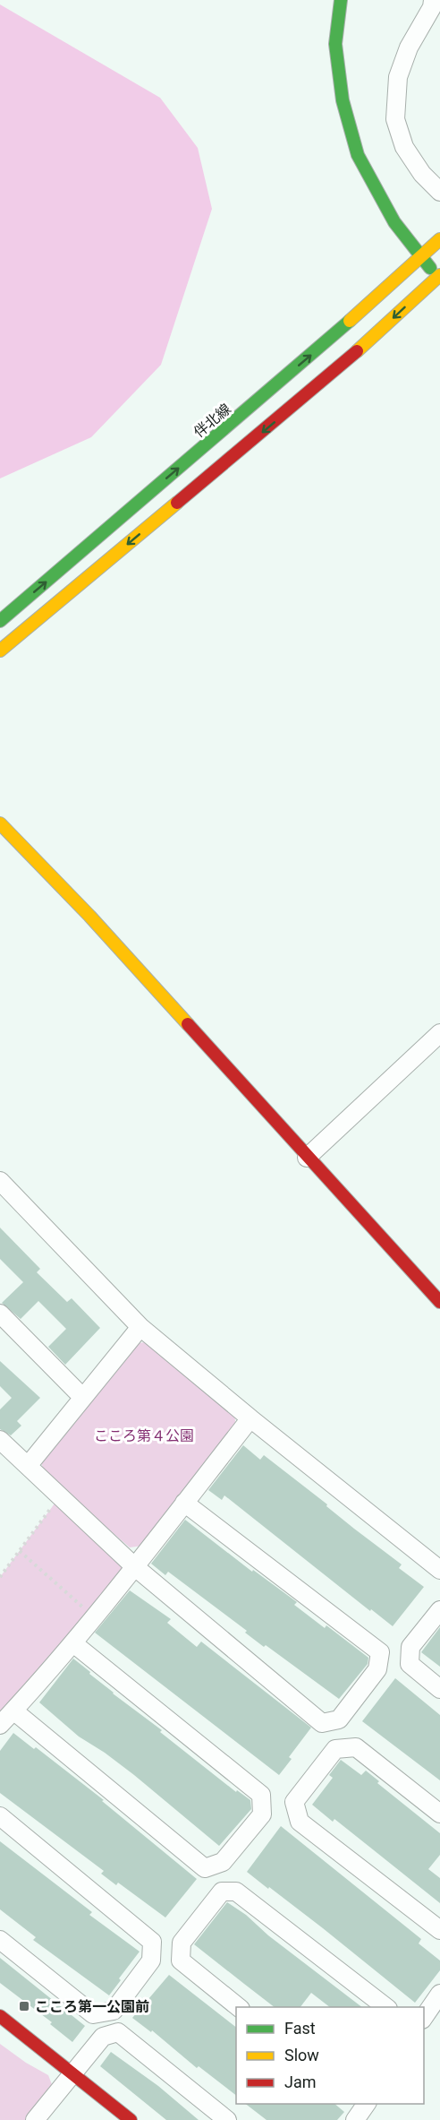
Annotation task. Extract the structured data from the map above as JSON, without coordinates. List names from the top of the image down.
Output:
{
  "streets": {
    "street": ["伴北線"]
  },
  "parks": ["こころ第４公園"],
  "places": {
    "transit": ["こころ第一公園前"]
  },
  "legend": ["Fast", "Slow", "Jam"]
}
